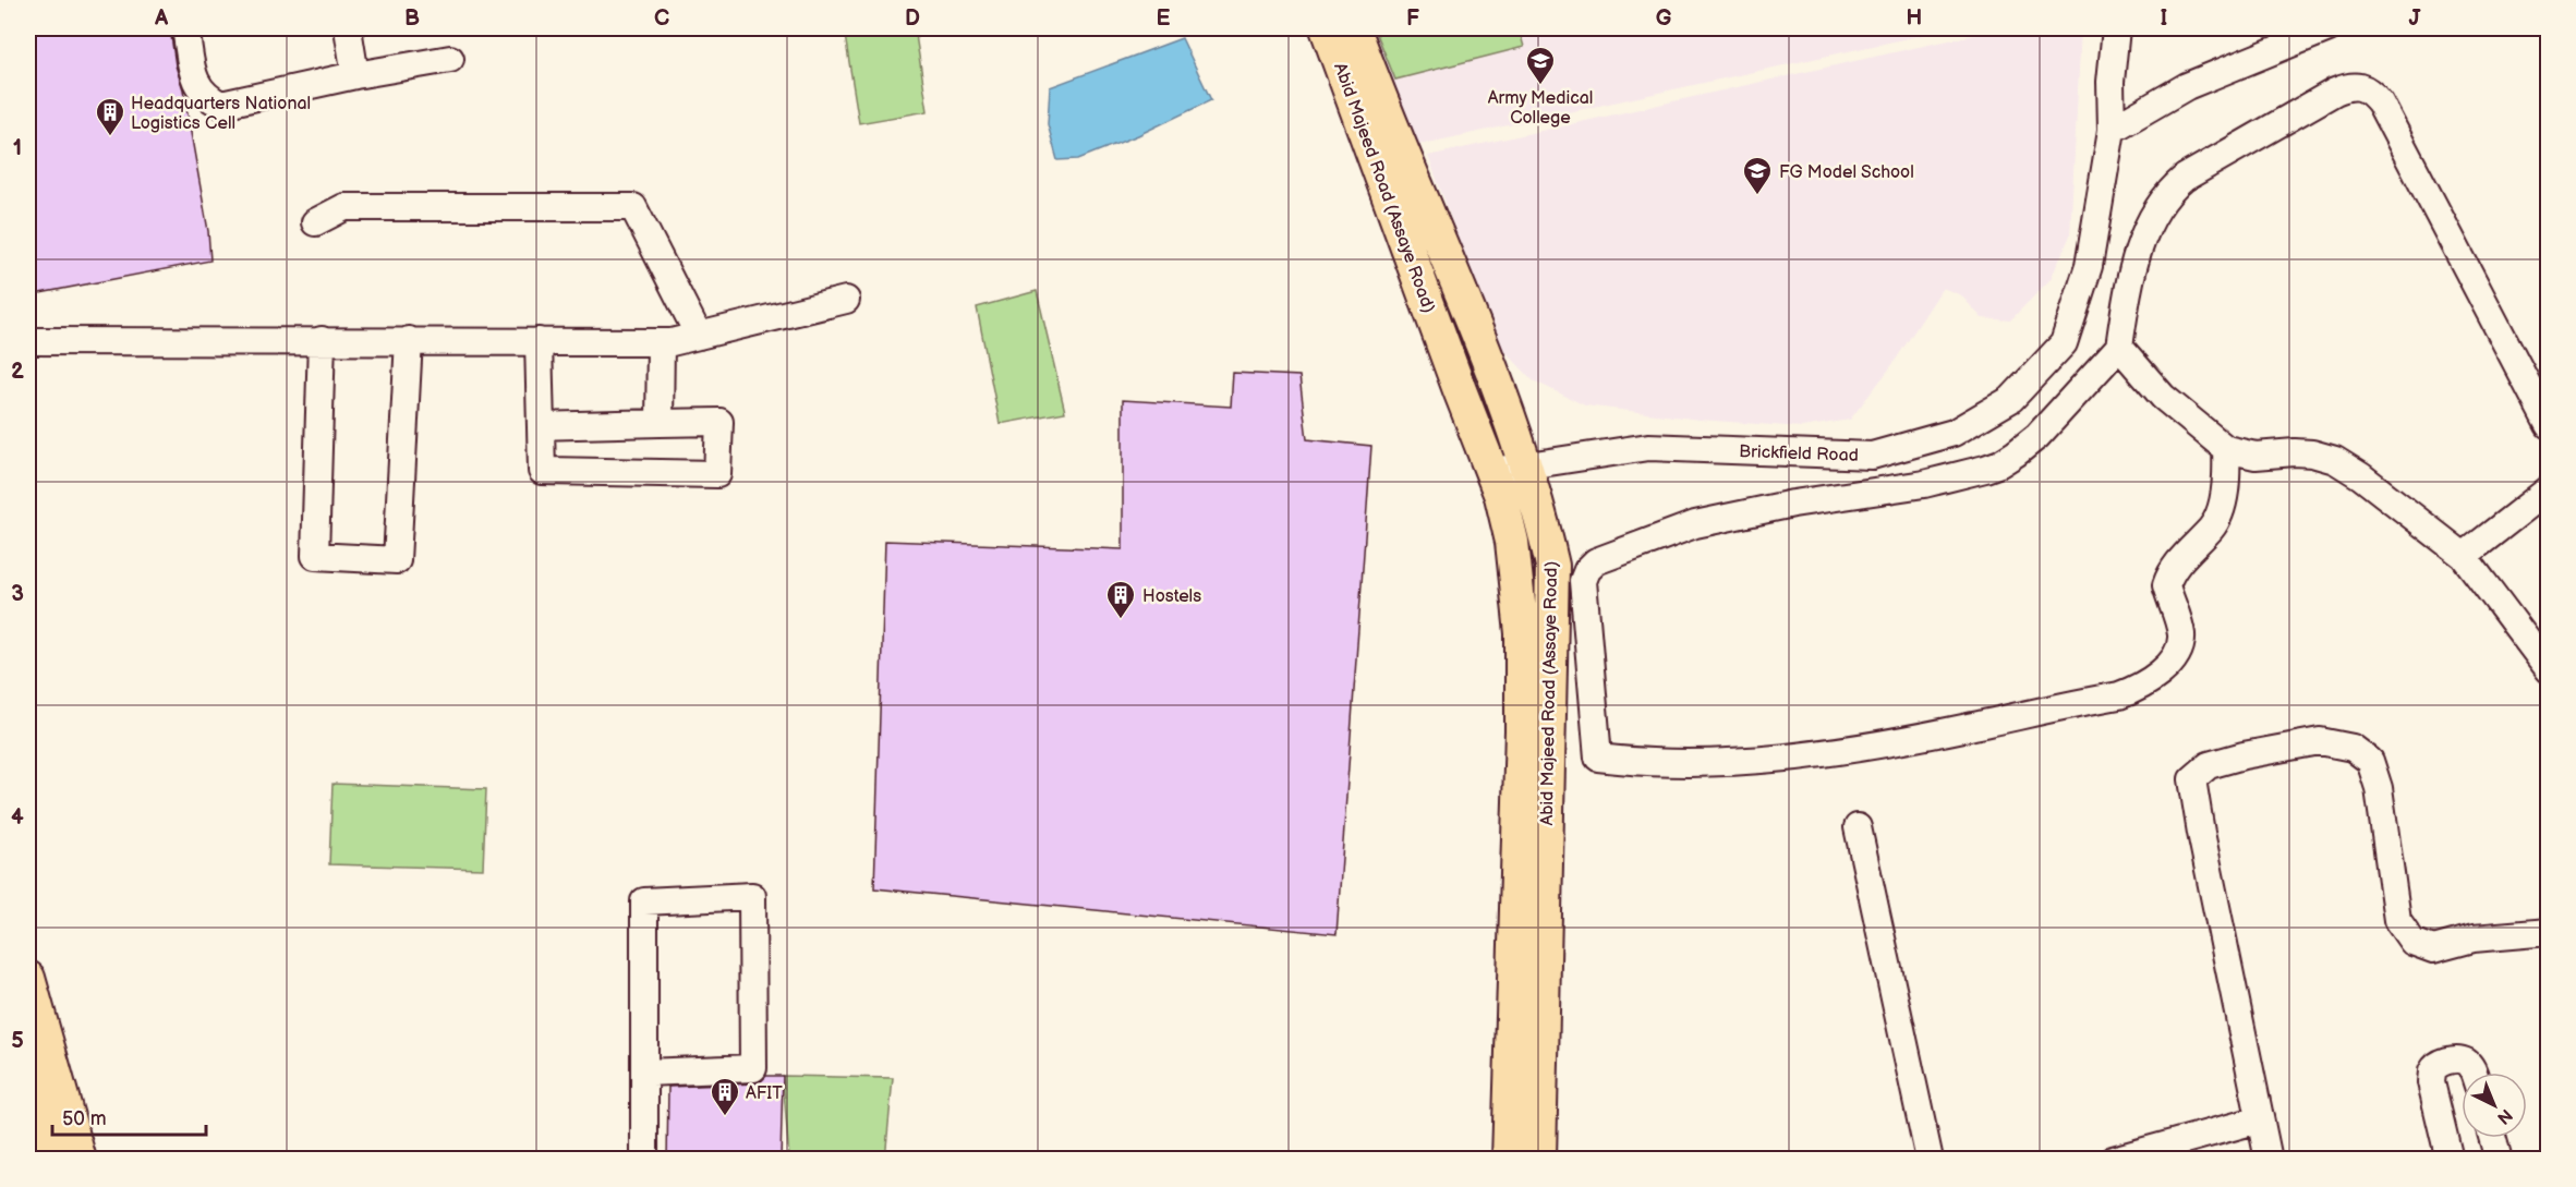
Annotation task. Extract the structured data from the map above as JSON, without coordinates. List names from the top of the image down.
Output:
{
  "streets": {
    "main road": ["Abid Majeed Road (Assaye Road)"],
    "street": ["Brickfield Road"]
  },
  "crossings": [
    ["Abid Majeed Road (Assaye Road)", "Brickfield Road"]
  ],
  "places": {
    "school or university": ["Army Medical College", "FG Model School"],
    "building": ["Headquarters National Logistics Cell", "Hostels", "AFIT"]
  },
  "scale_bar": "50 m",
  "north": "bottom right",
  "grid": {
    "columns": [
      "A",
      "B",
      "C",
      "D",
      "E",
      "F",
      "G",
      "H",
      "I",
      "J"
    ],
    "rows": [
      "1",
      "2",
      "3",
      "4",
      "5"
    ]
  }
}
